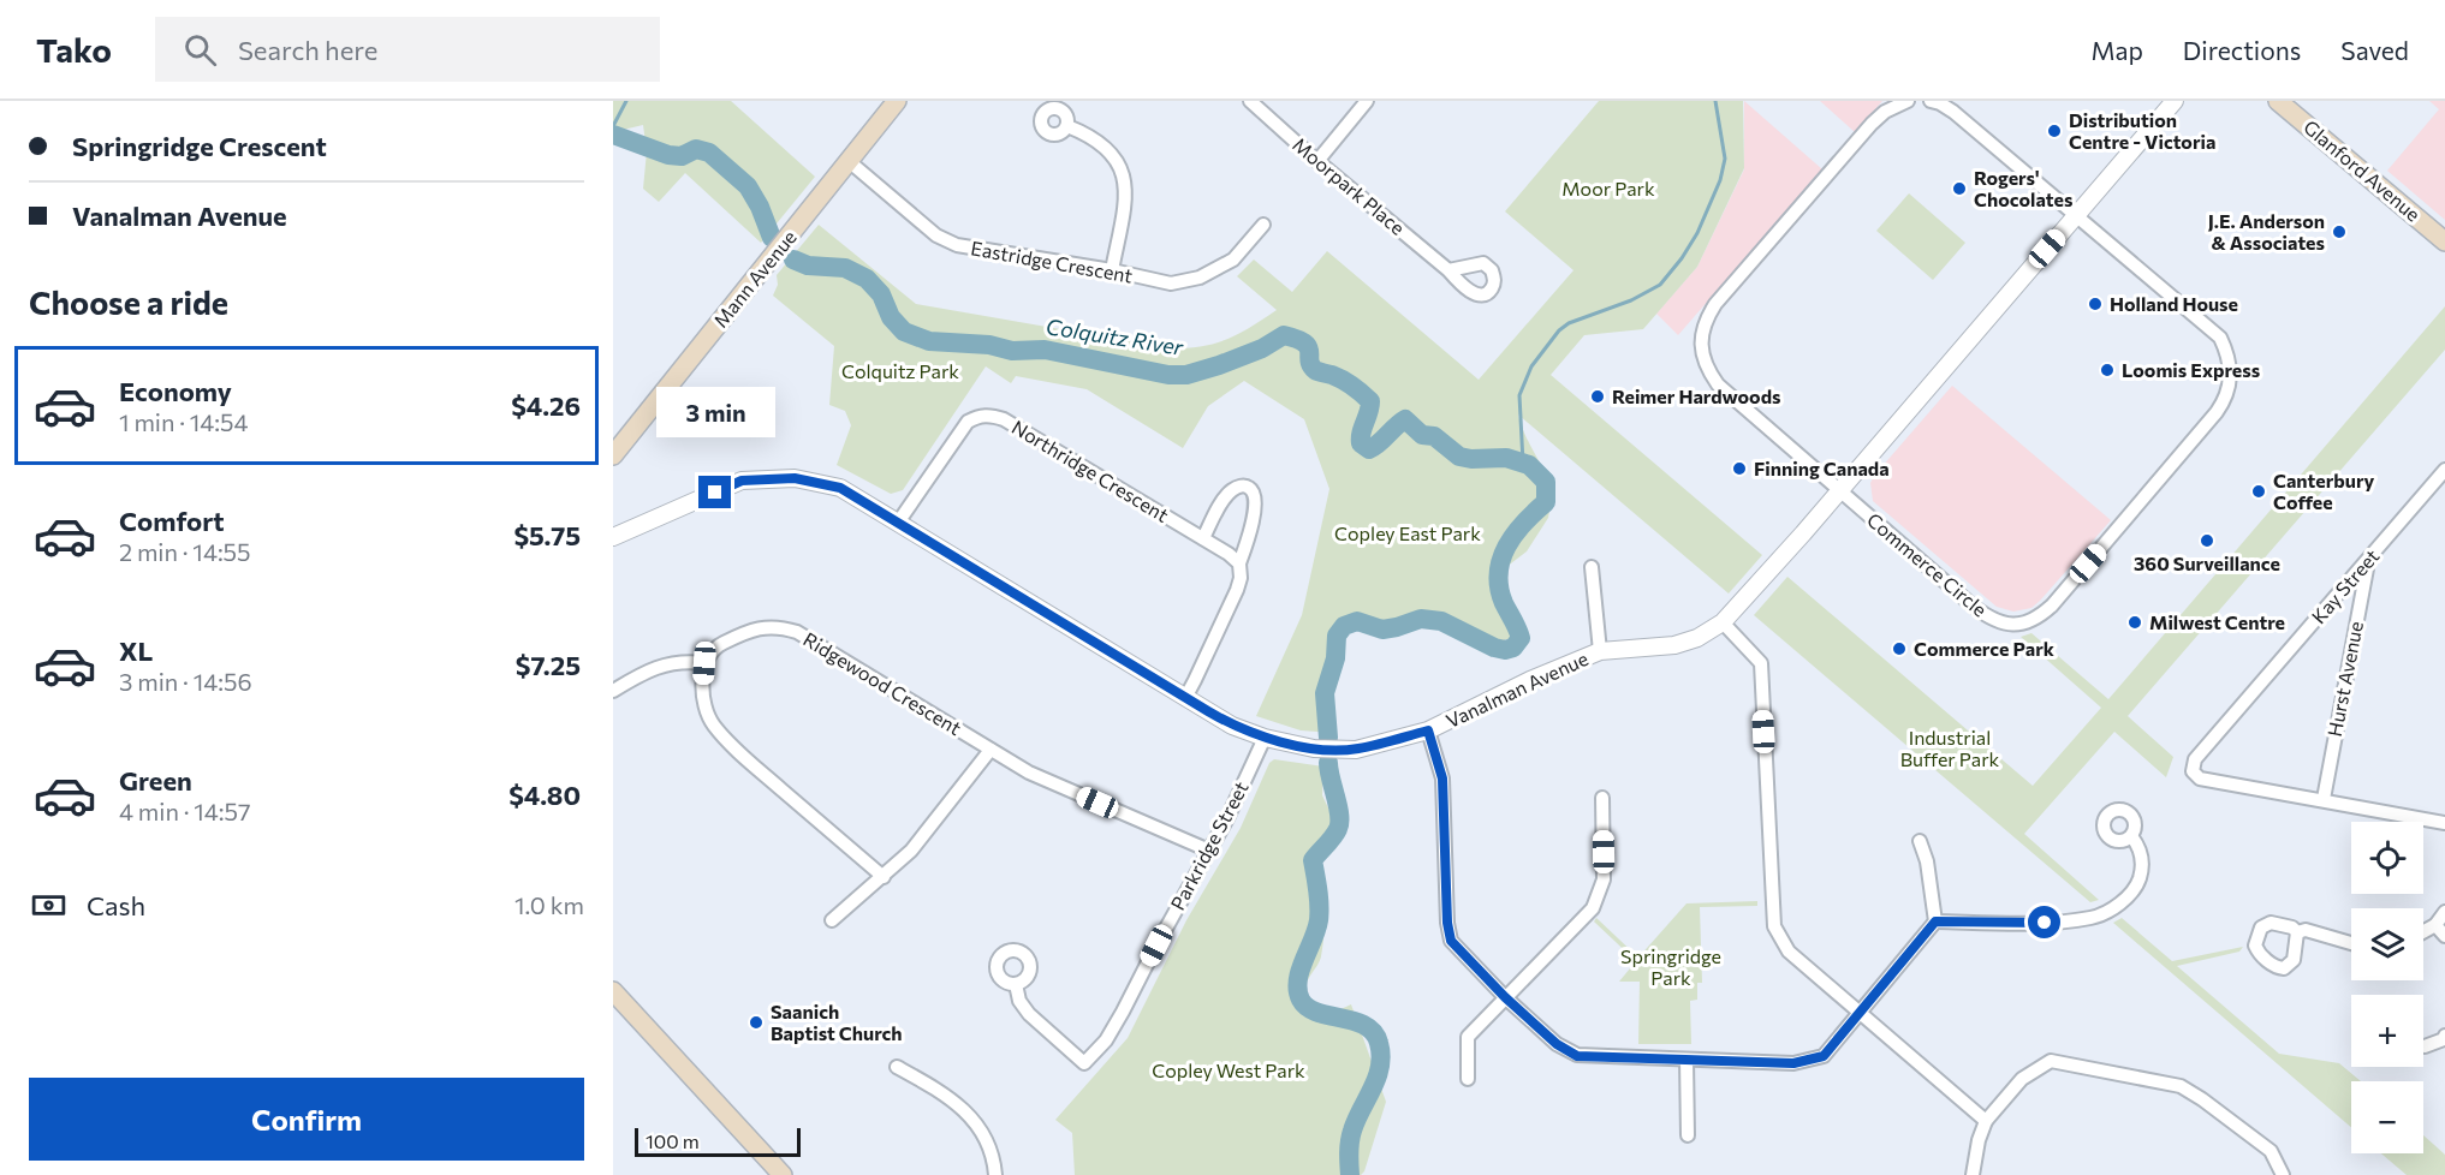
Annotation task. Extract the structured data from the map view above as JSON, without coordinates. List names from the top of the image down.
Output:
{
  "streets": {
    "main road": ["Glanford Avenue", "Mann Avenue"],
    "street": [
      "Moorpark Place",
      "Eastridge Crescent",
      "Northridge Crescent",
      "Commerce Circle",
      "Kay Street",
      "Hurst Avenue",
      "Ridgewood Crescent",
      "Vanalman Avenue",
      "Parkridge Street"
    ]
  },
  "crossings": [
    ["Eastridge Crescent", "Mann Avenue"],
    ["Northridge Crescent", "Vanalman Avenue"],
    ["Commerce Circle", "Vanalman Avenue"],
    ["Kay Street", "Hurst Avenue"],
    ["Ridgewood Crescent", "Parkridge Street"],
    ["Vanalman Avenue", "Parkridge Street"]
  ],
  "water": ["Colquitz River"],
  "parks": [
    "Moor Park",
    "Colquitz Park",
    "Copley East Park",
    "Industrial Buffer Park",
    "Springridge Park",
    "Copley West Park"
  ],
  "places": [
    "Distribution Centre - Victoria",
    "Rogers' Chocolates",
    "J.E. Anderson & Associates",
    "Holland House",
    "Loomis Express",
    "Reimer Hardwoods",
    "Finning Canada",
    "Canterbury Coffee",
    "360 Surveillance",
    "Milwest Centre",
    "Commerce Park",
    "Saanich Baptist Church"
  ],
  "scale_bar": "100 m",
  "page": {
    "header": "Tako",
    "search": "Search here",
    "nav": ["Map", "Directions", "Saved"],
    "banner": ["Springridge Crescent", "Vanalman Avenue"],
    "heading": "Choose a ride",
    "list": [
      {
        "name": "Economy",
        "note": "1 min · 14:54",
        "value": "$4.26"
      },
      {
        "name": "Comfort",
        "note": "2 min · 14:55",
        "value": "$5.75"
      },
      {
        "name": "XL",
        "note": "3 min · 14:56",
        "value": "$7.25"
      },
      {
        "name": "Green",
        "note": "4 min · 14:57",
        "value": "$4.80"
      }
    ],
    "bubble": "3 min",
    "map_buttons": ["+", "−"],
    "pay": ["Cash", "1.0 km"],
    "buttons": "Confirm",
    "scale": "100 m"
  }
}
